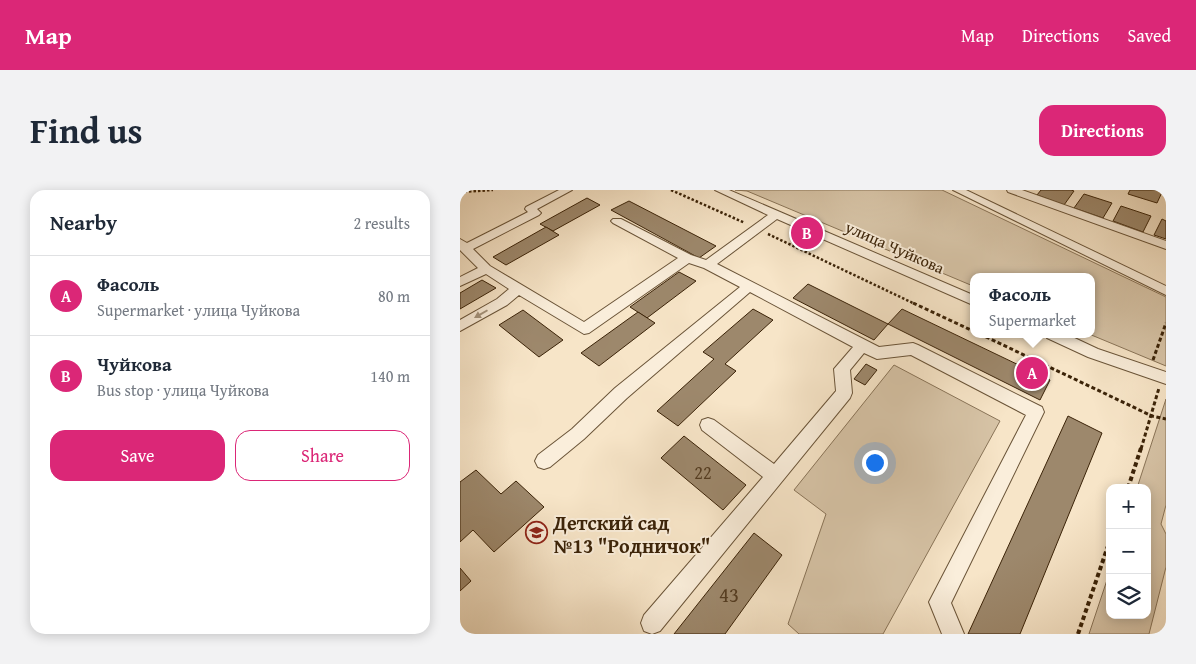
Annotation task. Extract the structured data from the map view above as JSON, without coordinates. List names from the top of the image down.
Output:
{
  "streets": {
    "street": ["улица Чуйкова"]
  },
  "places": {
    "school or university": ["Детский сад №13 \"Родничок\""]
  },
  "house_numbers": ["22", "43"],
  "page": {
    "header": "Map",
    "nav": ["Map", "Directions", "Saved"],
    "title": "Find us",
    "buttons": [
      "Directions",
      ["Save", "Share"]
    ],
    "heading": ["Nearby", "2 results"],
    "pins": ["B", "A"],
    "list": [
      {
        "mark": "A",
        "name": "Фасоль",
        "note": "Supermarket · улица Чуйкова",
        "value": "80 m"
      },
      {
        "mark": "B",
        "name": "Чуйкова",
        "note": "Bus stop · улица Чуйкова",
        "value": "140 m"
      }
    ],
    "popup": ["Фасоль", "Supermarket"],
    "map_buttons": ["+", "−"]
  }
}
